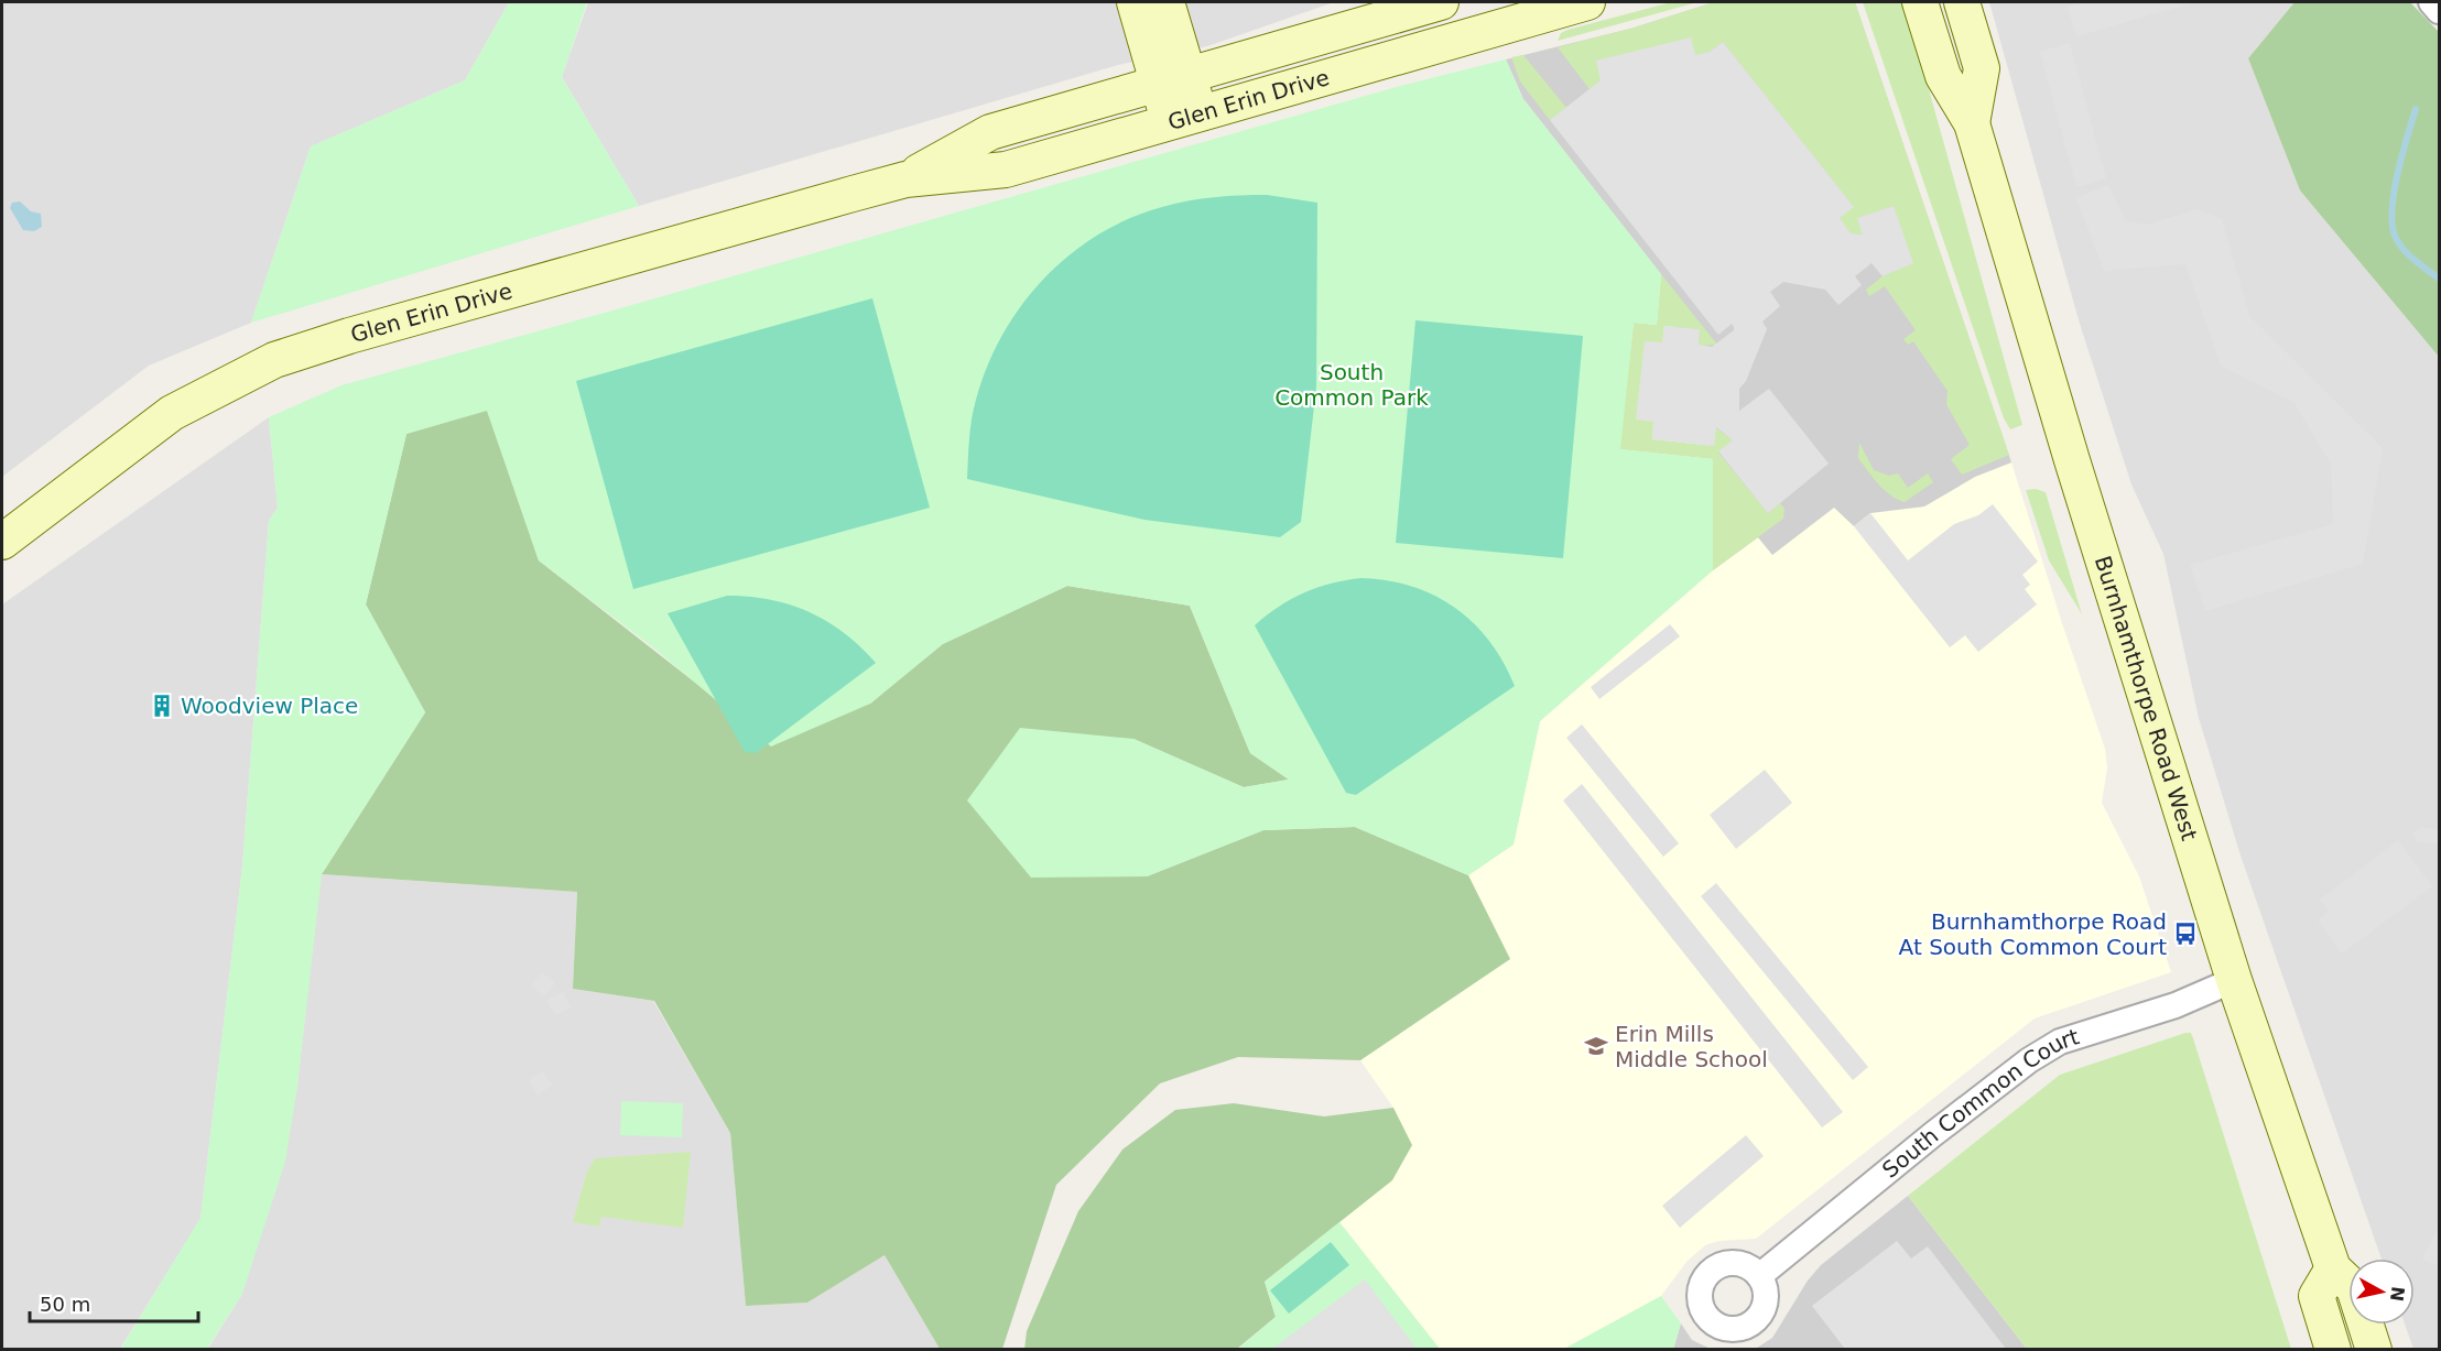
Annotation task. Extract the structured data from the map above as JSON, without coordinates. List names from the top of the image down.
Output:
{
  "streets": {
    "street": ["Glen Erin Drive", "Burnhamthorpe Road West", "South Common Court"]
  },
  "crossings": [
    ["Burnhamthorpe Road West", "South Common Court"]
  ],
  "parks": ["South Common Park"],
  "places": {
    "building": ["Woodview Place"],
    "bus stop": ["Burnhamthorpe Road At South Common Court"],
    "school or university": ["Erin Mills Middle School"]
  },
  "scale_bar": "50 m",
  "north": "right"
}
